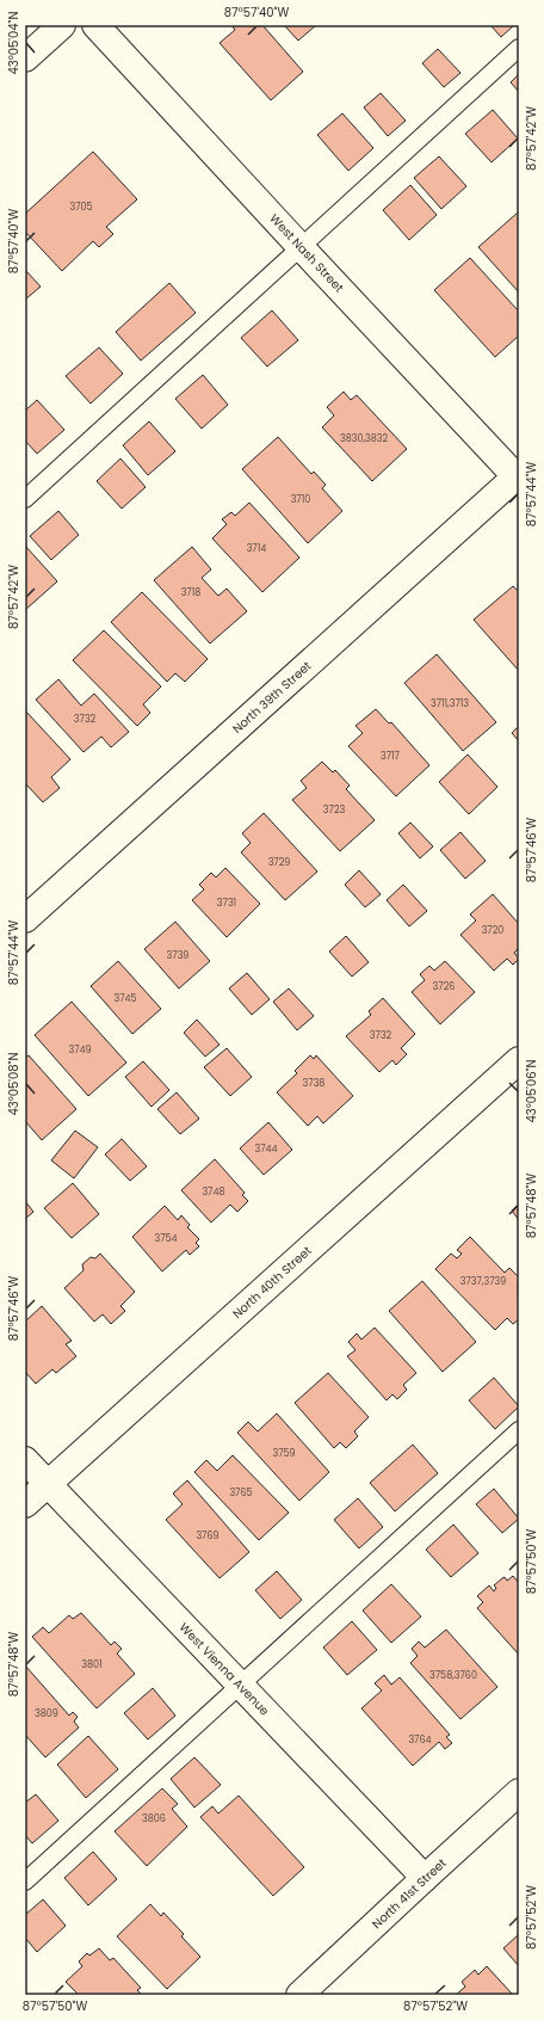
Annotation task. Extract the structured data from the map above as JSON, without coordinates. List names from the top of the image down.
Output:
{
  "streets": {
    "street": [
      "West Nash Street",
      "North 39th Street",
      "North 40th Street",
      "West Vienna Avenue",
      "North 41st Street"
    ]
  },
  "crossings": [
    ["West Nash Street", "North 39th Street"],
    ["North 40th Street", "West Vienna Avenue"],
    ["West Vienna Avenue", "North 41st Street"]
  ],
  "house_numbers": [
    "3705",
    "3830,3832",
    "3710",
    "3714",
    "3718",
    "3711,3713",
    "3732",
    "3717",
    "3723",
    "3729",
    "3731",
    "3720",
    "3739",
    "3726",
    "3745",
    "3732",
    "3749",
    "3738",
    "3744",
    "3748",
    "3754",
    "3737,3739",
    "3759",
    "3765",
    "3769",
    "3801",
    "3758,3760",
    "3809",
    "3764",
    "3806"
  ],
  "coordinates": [
    "87°57'40\"W",
    "43°05'04\"N",
    "87°57'42\"W",
    "87°57'44\"W",
    "87°57'46\"W",
    "43°05'08\"N",
    "43°05'06\"N",
    "87°57'48\"W",
    "87°57'50\"W",
    "87°57'52\"W"
  ]
}
